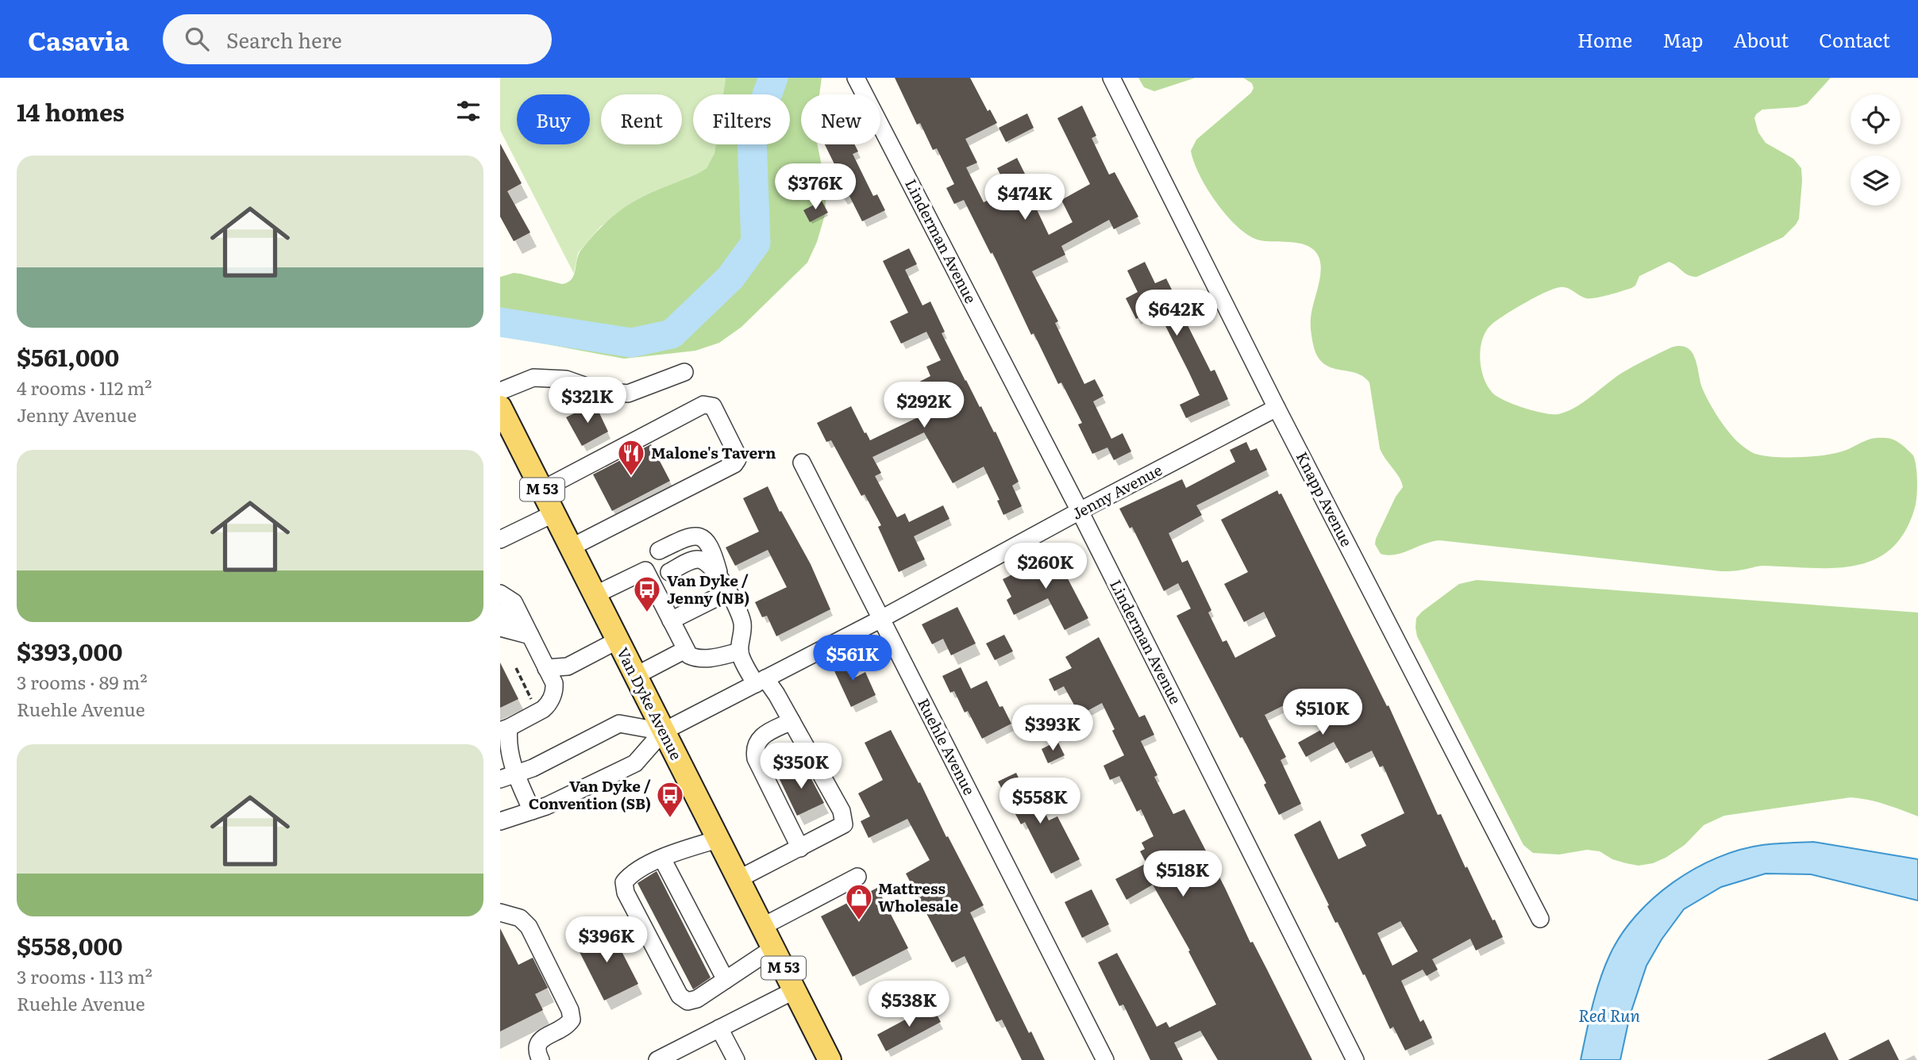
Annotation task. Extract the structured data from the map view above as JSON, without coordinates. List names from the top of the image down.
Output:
{
  "streets": {
    "main road": ["M 53", "Van Dyke Avenue"],
    "street": [
      "Linderman Avenue",
      "Jenny Avenue",
      "Knapp Avenue",
      "Ruehle Avenue"
    ]
  },
  "crossings": [
    ["Linderman Avenue", "Jenny Avenue"],
    ["Jenny Avenue", "Knapp Avenue"],
    ["Jenny Avenue", "Van Dyke Avenue"],
    ["Jenny Avenue", "Ruehle Avenue"]
  ],
  "water": ["Red Run"],
  "places": {
    "restaurant": ["Malone's Tavern"],
    "bus stop": ["Van Dyke / Jenny (NB)", "Van Dyke / Convention (SB)"],
    "shop": ["Mattress Wholesale"]
  },
  "page": {
    "header": "Casavia",
    "search": "Search here",
    "nav": [
      "Home",
      "Map",
      "About",
      "Contact"
    ],
    "heading": "14 homes",
    "chip": [
      "Buy",
      "Rent",
      "Filters",
      "New"
    ],
    "list": [
      {
        "name": "$561,000",
        "note": "4 rooms · 112 m² · Jenny Avenue"
      },
      {
        "name": "$393,000",
        "note": "3 rooms · 89 m² · Ruehle Avenue"
      },
      {
        "name": "$558,000",
        "note": "3 rooms · 113 m² · Ruehle Avenue"
      }
    ],
    "price": [
      "$376K",
      "$474K",
      "$642K",
      "$321K",
      "$292K",
      "$260K",
      "$561K",
      "$510K",
      "$393K",
      "$350K",
      "$558K",
      "$518K",
      "$396K",
      "$538K"
    ]
  }
}
